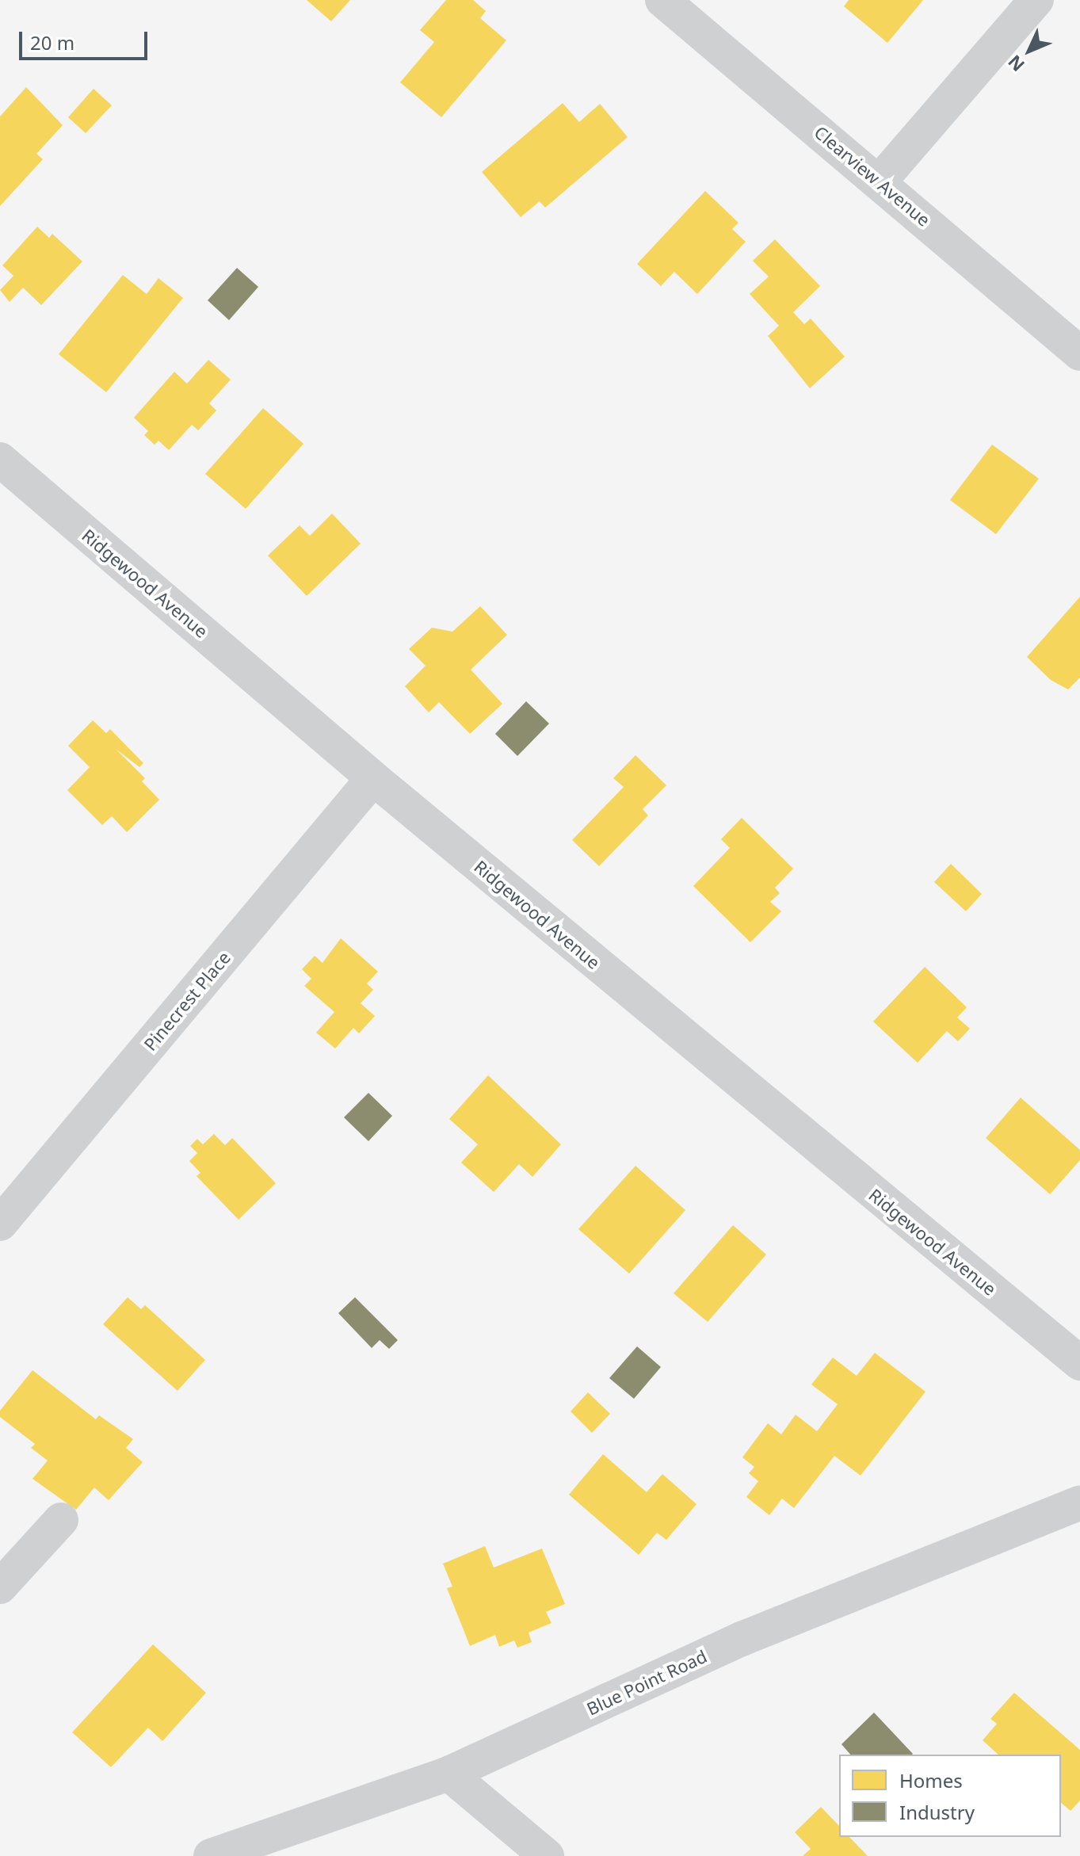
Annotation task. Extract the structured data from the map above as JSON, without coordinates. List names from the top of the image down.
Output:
{
  "streets": {
    "street": [
      "Clearview Avenue",
      "Ridgewood Avenue",
      "Pinecrest Place",
      "Blue Point Road"
    ]
  },
  "crossings": [
    ["Ridgewood Avenue", "Pinecrest Place"]
  ],
  "legend": ["Homes", "Industry"],
  "scale_bar": "20 m",
  "north": "bottom left"
}
